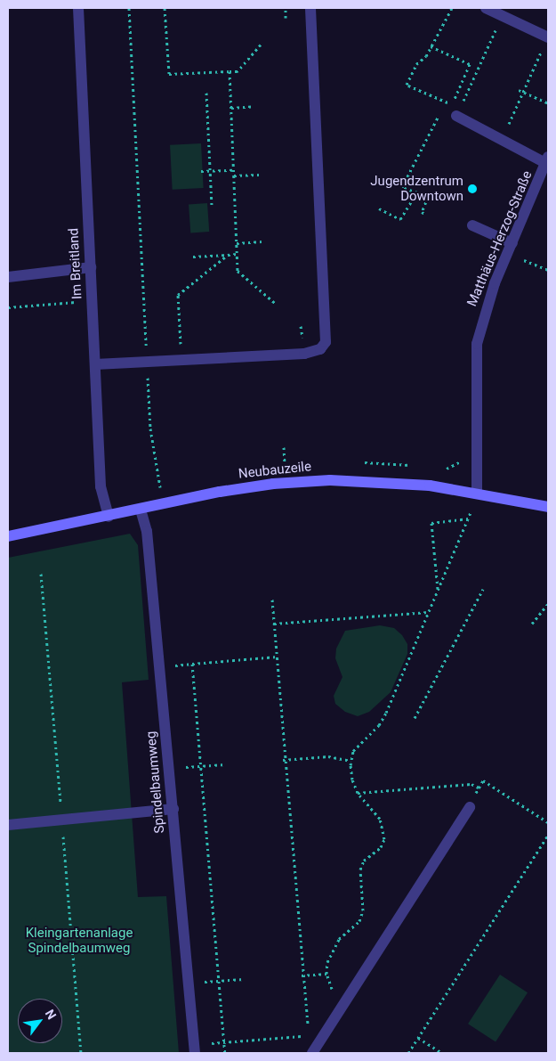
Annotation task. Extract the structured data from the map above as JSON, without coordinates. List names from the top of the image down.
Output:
{
  "streets": {
    "street": [
      "Matthäus-Herzog-Straße",
      "Im Breitland",
      "Neubauzeile",
      "Spindelbaumweg"
    ]
  },
  "crossings": [
    ["Matthäus-Herzog-Straße", "Neubauzeile"],
    ["Im Breitland", "Neubauzeile"],
    ["Neubauzeile", "Spindelbaumweg"]
  ],
  "parks": ["Kleingartenanlage Spindelbaumweg"],
  "places": ["Jugendzentrum Downtown"],
  "north": "top right"
}
